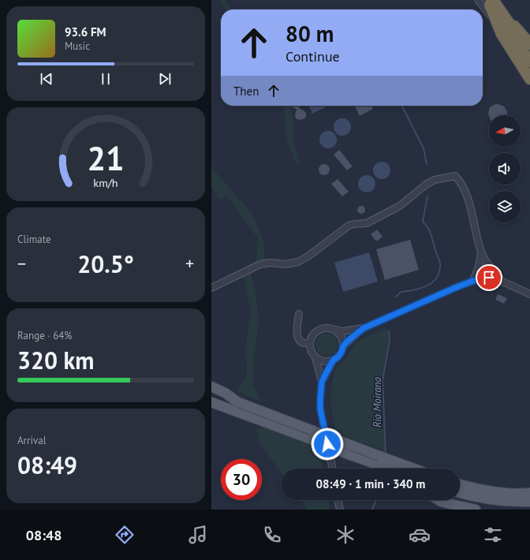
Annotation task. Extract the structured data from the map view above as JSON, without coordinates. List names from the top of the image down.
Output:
{
  "water": ["Rio Moirano"],
  "north": "left",
  "page": {
    "turn": ["80 m", "Continue"],
    "song": ["93.6 FM", "Music"],
    "then": "Then",
    "tile": [
      "Climate",
      ["Range · 64%", "320 km"],
      ["Arrival", "08:49"]
    ],
    "heat": ["−", "20.5°", "+"],
    "limit": "30",
    "trip": "08:49 · 1 min · 340 m",
    "tabs": "08:48",
    "gauge": ["21", "km/h"]
  }
}
